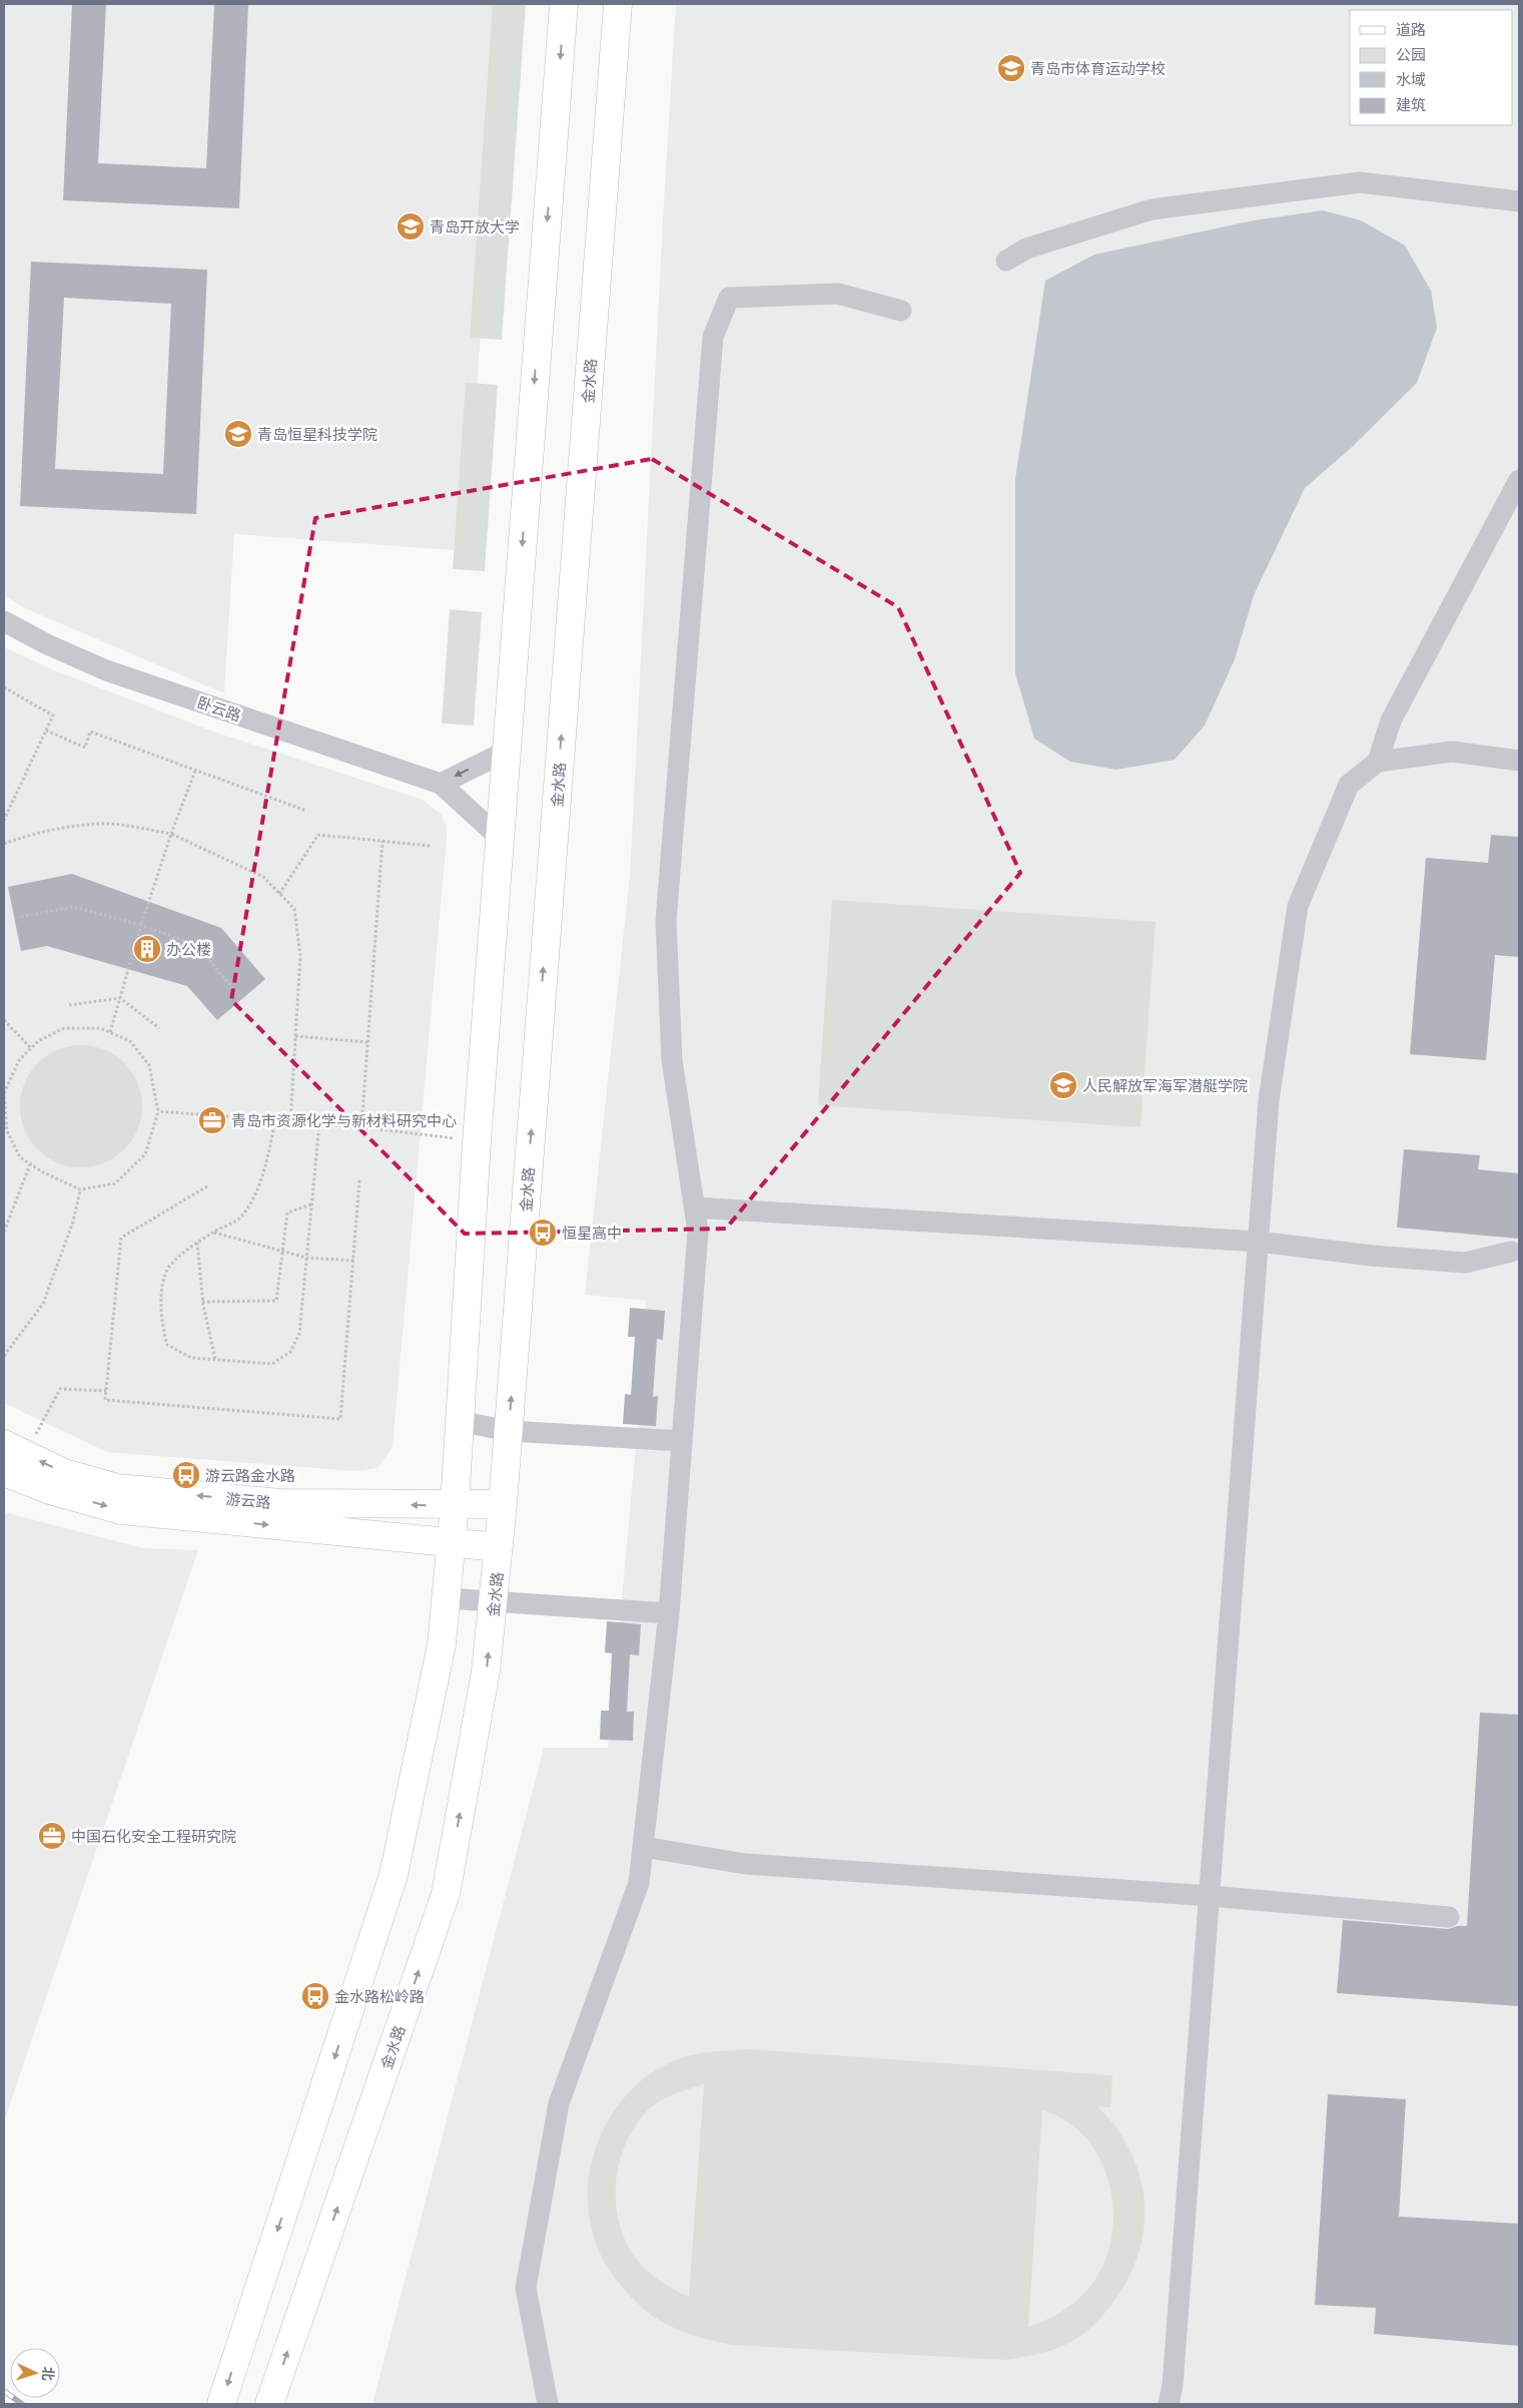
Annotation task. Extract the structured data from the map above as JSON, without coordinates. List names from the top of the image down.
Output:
{
  "streets": {
    "main road": ["金水路", "游云路"],
    "street": ["卧云路"]
  },
  "crossings": [
    ["金水路", "游云路"]
  ],
  "places": {
    "school or university": [
      "青岛市体育运动学校",
      "青岛开放大学",
      "青岛恒星科技学院",
      "人民解放军海军潜艇学院"
    ],
    "building": ["办公楼"],
    "office": ["青岛市资源化学与新材料研究中心", "中国石化安全工程研究院"],
    "bus stop": ["恒星高中", "游云路金水路", "金水路松岭路"]
  },
  "legend": [
    "道路",
    "公园",
    "水域",
    "建筑"
  ],
  "north": "right"
}
